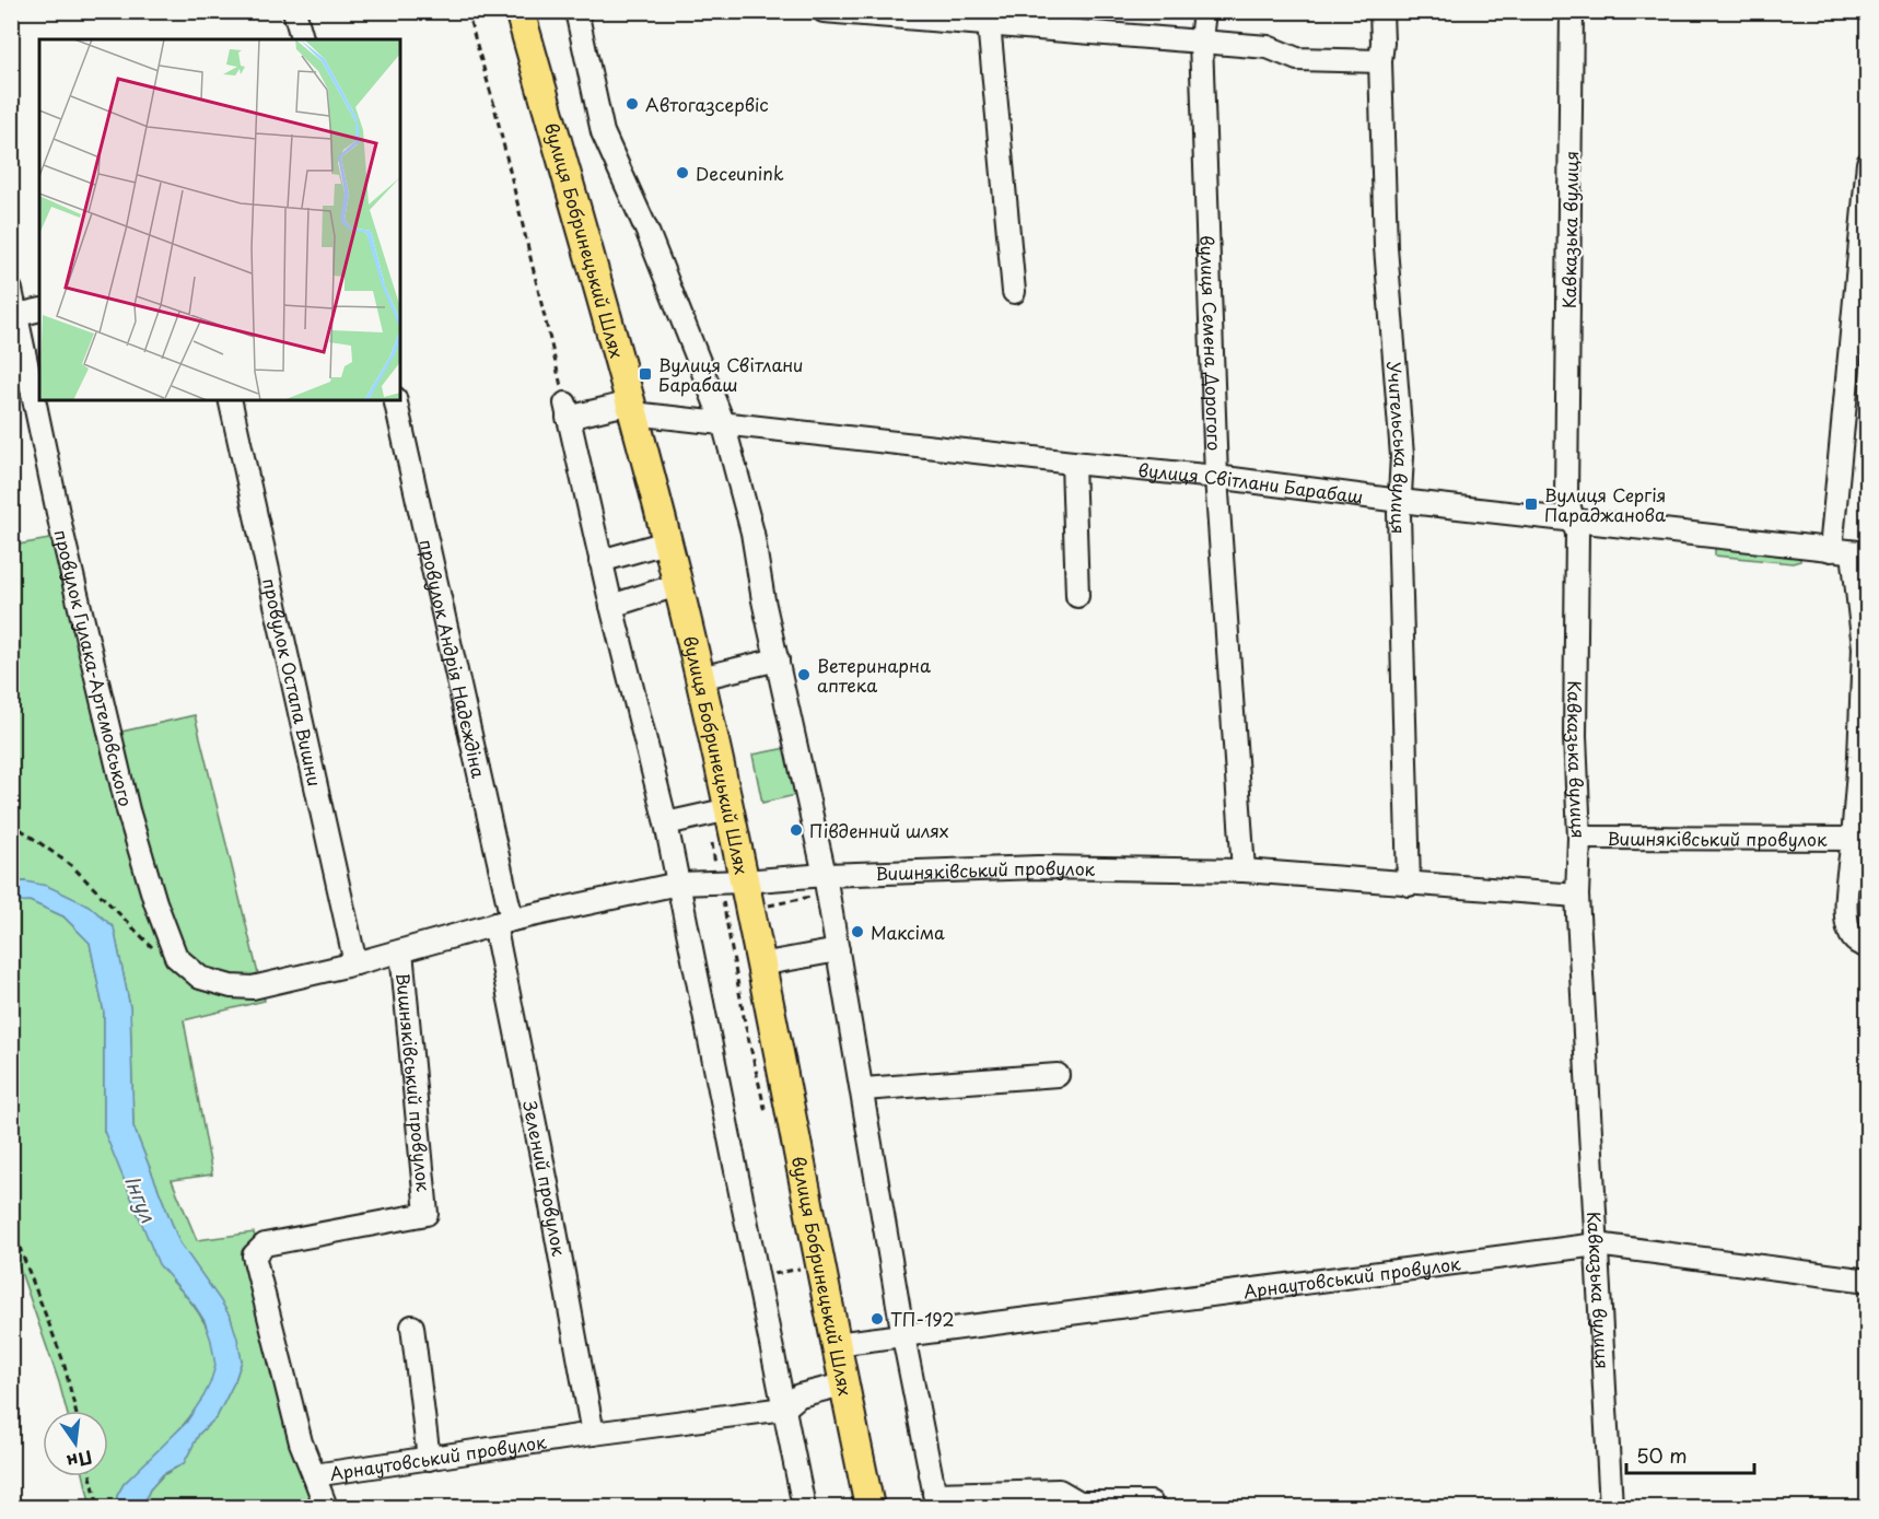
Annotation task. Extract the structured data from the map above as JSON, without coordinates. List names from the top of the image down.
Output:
{
  "streets": {
    "main road": ["вулиця Бобринецький Шлях"],
    "street": [
      "Кавказька вулиця",
      "вулиця Семена Дорогого",
      "Учительська вулиця",
      "вулиця Світлани Барабаш",
      "провулок Андрія Надєждіна",
      "провулок Гулака-Артемовського",
      "провулок Остапа Вишни",
      "Вишняківський провулок",
      "Зелений провулок",
      "Арнаутовський провулок"
    ]
  },
  "crossings": [
    ["Кавказька вулиця", "вулиця Світлани Барабаш"],
    ["Кавказька вулиця", "Вишняківський провулок"],
    ["Кавказька вулиця", "Арнаутовський провулок"],
    ["вулиця Бобринецький Шлях", "вулиця Світлани Барабаш"],
    ["вулиця Бобринецький Шлях", "Вишняківський провулок"],
    ["вулиця Бобринецький Шлях", "Арнаутовський провулок"],
    ["вулиця Семена Дорогого", "вулиця Світлани Барабаш"],
    ["вулиця Семена Дорогого", "Вишняківський провулок"],
    ["Учительська вулиця", "вулиця Світлани Барабаш"],
    ["Учительська вулиця", "Вишняківський провулок"],
    ["провулок Андрія Надєждіна", "Вишняківський провулок"],
    ["провулок Андрія Надєждіна", "Зелений провулок"],
    ["провулок Гулака-Артемовського", "Вишняківський провулок"],
    ["провулок Остапа Вишни", "Вишняківський провулок"],
    ["Вишняківський провулок", "Зелений провулок"],
    ["Вишняківський провулок", "Арнаутовський провулок"],
    ["Зелений провулок", "Арнаутовський провулок"]
  ],
  "water": ["Інгул"],
  "places": {
    "other": [
      "Автогазсервіс",
      "Deceunink",
      "Ветеринарна аптека",
      "Південний шлях",
      "Максіма",
      "ТП-192"
    ],
    "transit": ["Вулиця Світлани Барабаш", "Вулиця Сергія Параджанова"]
  },
  "scale_bar": "50 m",
  "north": "bottom"
}
